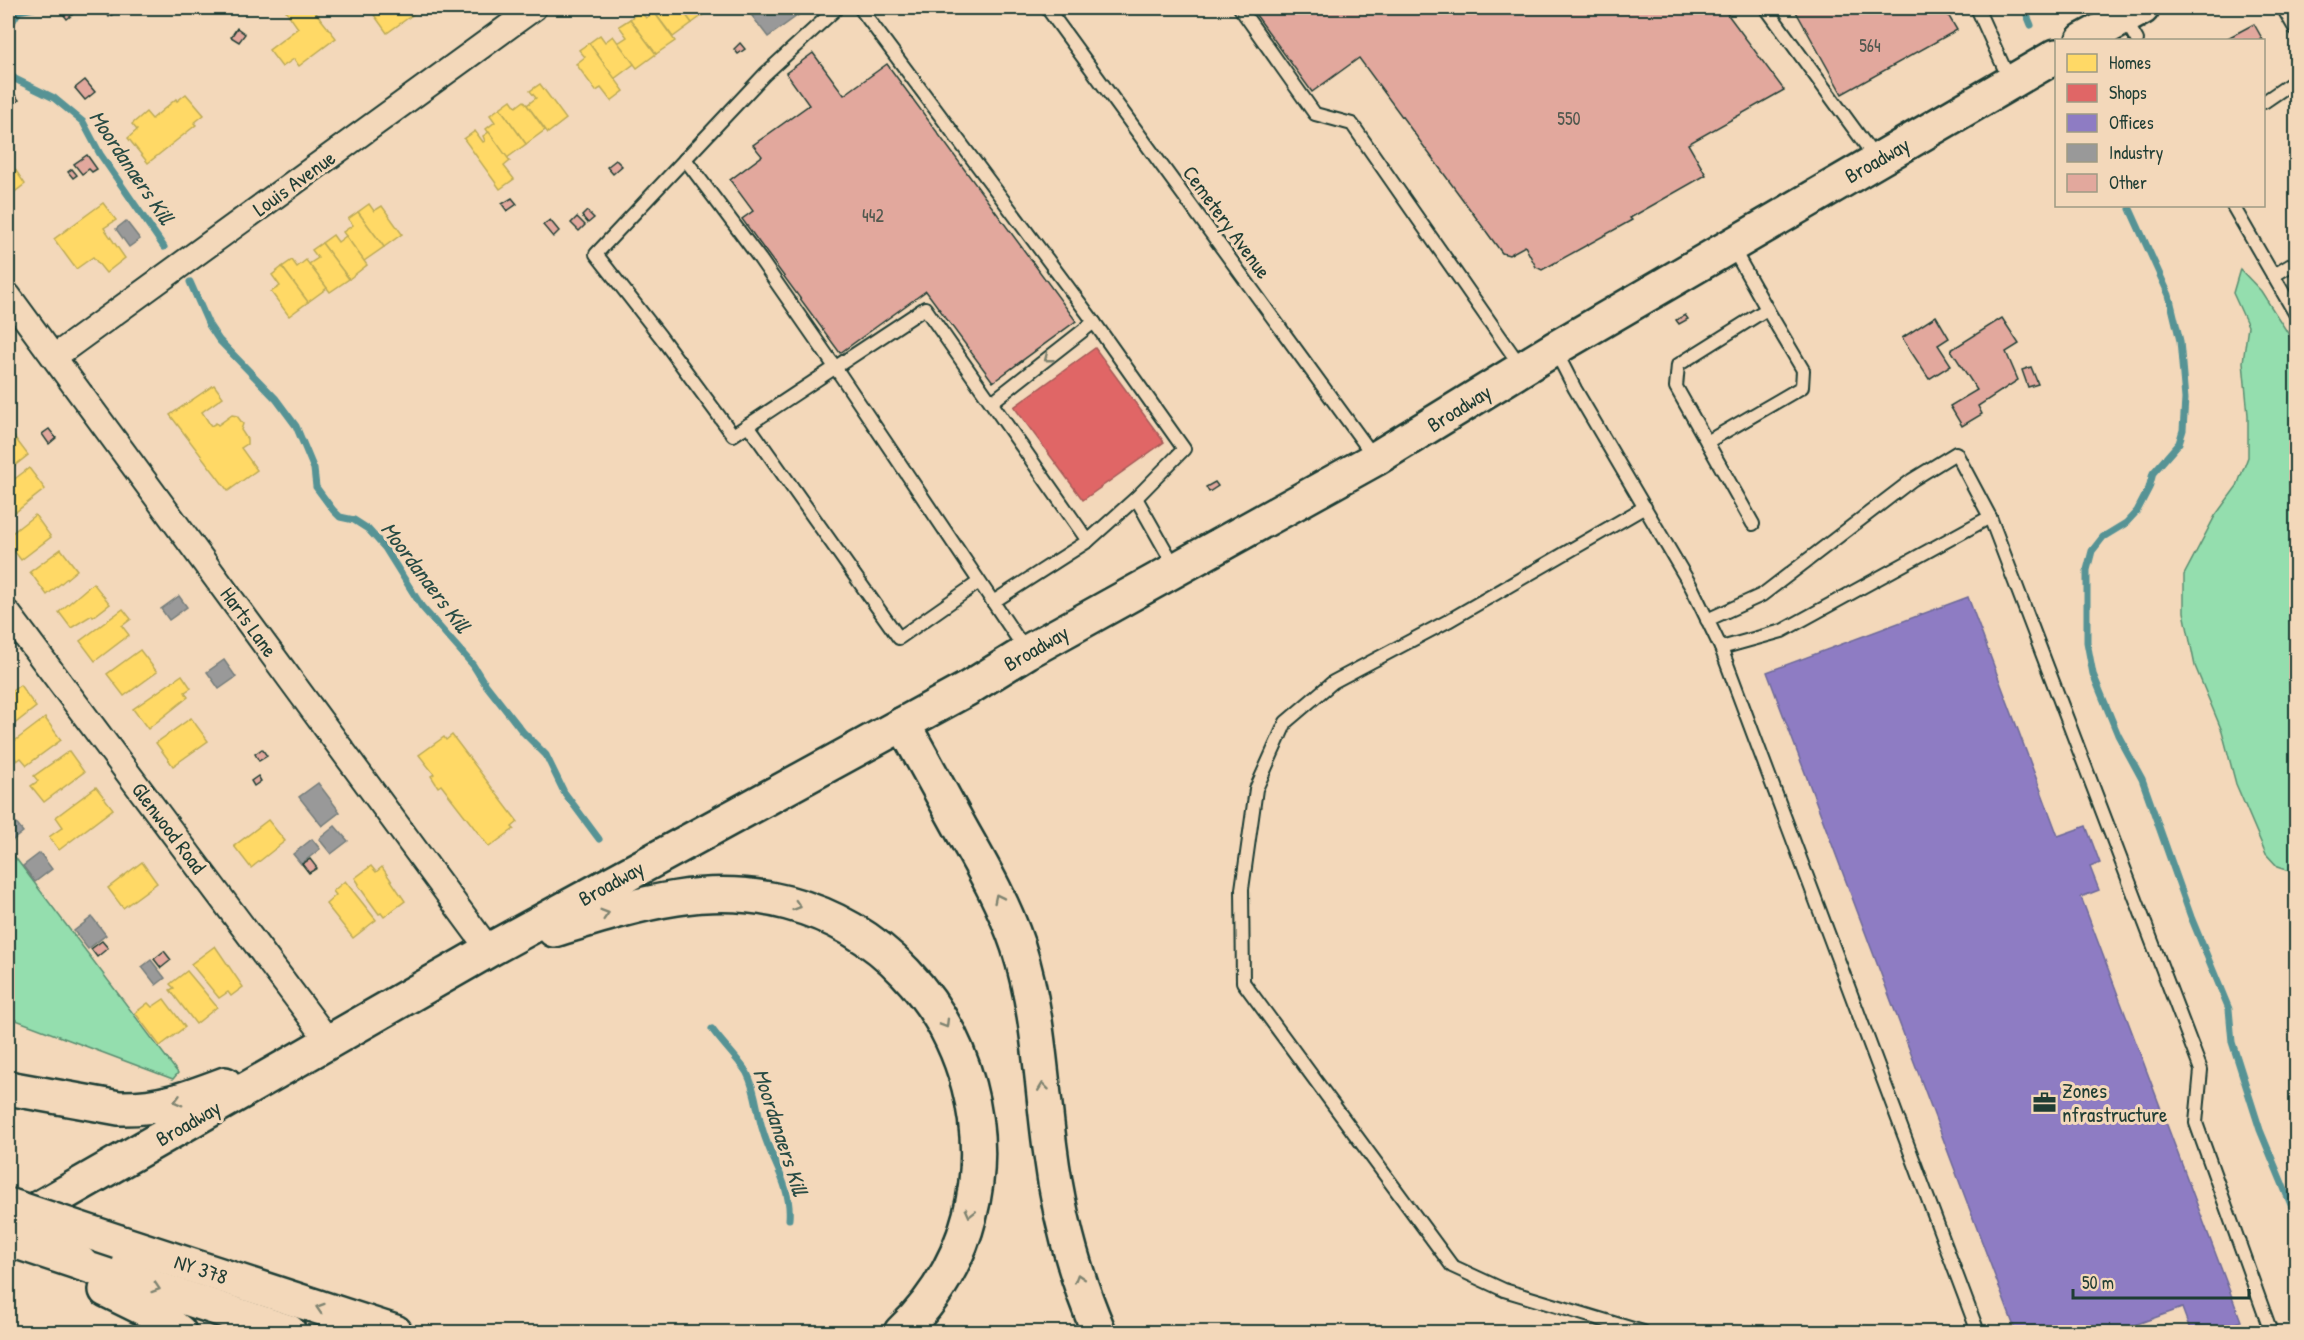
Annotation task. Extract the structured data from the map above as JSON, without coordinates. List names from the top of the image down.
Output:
{
  "streets": {
    "main road": ["Broadway", "NY 378"],
    "street": ["Louis Avenue", "Harts Lane", "Glenwood Road"],
    "lane": ["Cemetery Avenue"]
  },
  "crossings": [
    ["Broadway", "Cemetery Avenue"],
    ["Broadway", "Harts Lane"],
    ["Broadway", "Glenwood Road"],
    ["Louis Avenue", "Harts Lane"]
  ],
  "water": ["Moordanaers Kill"],
  "places": {
    "office": ["Zones nfrastructure"]
  },
  "house_numbers": ["564", "550", "442"],
  "legend": [
    "Homes",
    "Shops",
    "Offices",
    "Industry",
    "Other"
  ],
  "scale_bar": "50 m"
}
